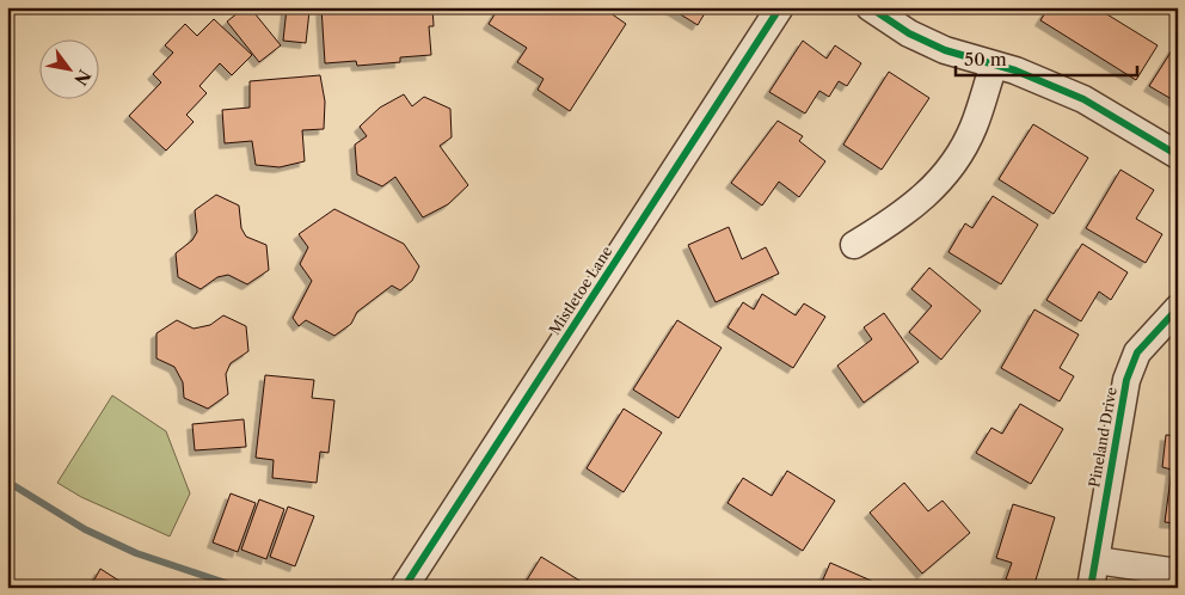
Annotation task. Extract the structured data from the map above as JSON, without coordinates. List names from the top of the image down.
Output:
{
  "streets": {
    "street": ["Mistletoe Lane", "Pineland Drive"]
  },
  "scale_bar": "50 m",
  "north": "bottom right"
}
